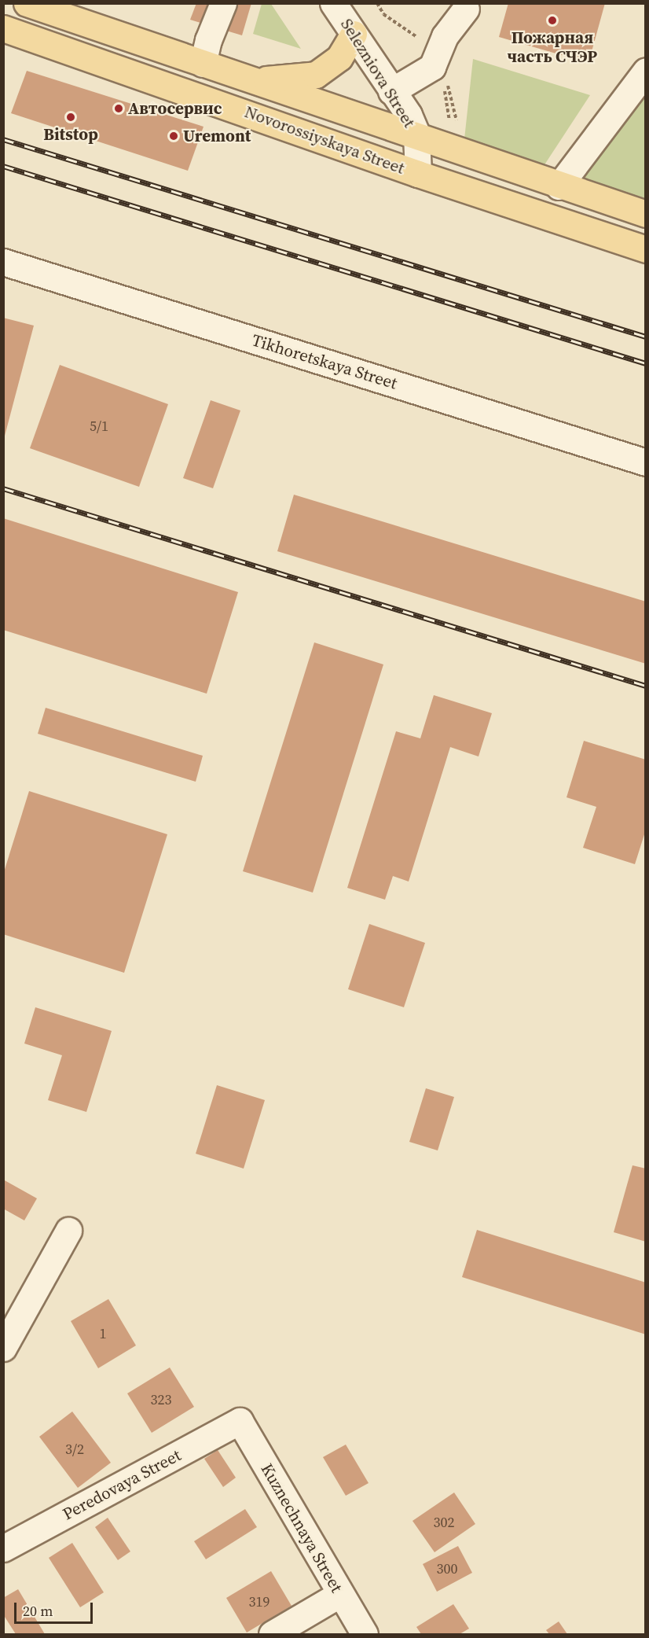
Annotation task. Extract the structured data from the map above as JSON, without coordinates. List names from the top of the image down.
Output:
{
  "streets": {
    "main road": ["Novorossiyskaya Street"],
    "street": [
      "Selezniova Street",
      "Tikhoretskaya Street",
      "Peredovaya Street",
      "Kuznechnaya Street"
    ]
  },
  "crossings": [
    ["Selezniova Street", "Novorossiyskaya Street"],
    ["Peredovaya Street", "Kuznechnaya Street"]
  ],
  "places": [
    "Пожарная часть СЧЭР",
    "Автосервис",
    "Bitstop",
    "Uremont"
  ],
  "house_numbers": [
    "5/1",
    "1",
    "323",
    "3/2",
    "302",
    "300",
    "319"
  ],
  "scale_bar": "20 m"
}
